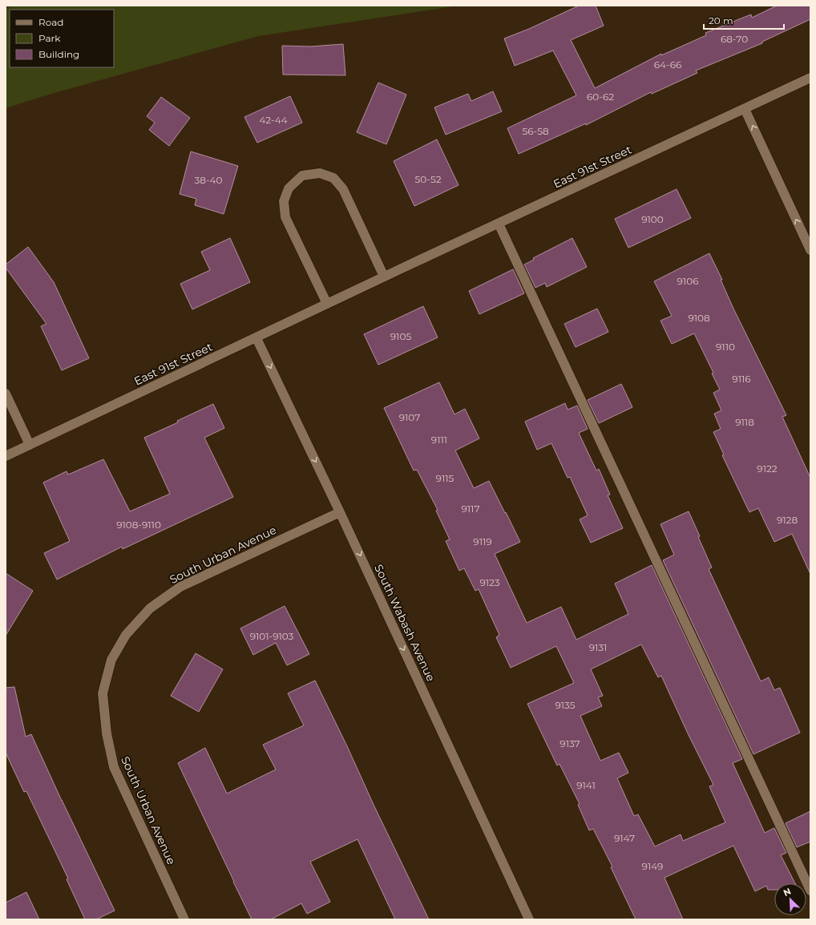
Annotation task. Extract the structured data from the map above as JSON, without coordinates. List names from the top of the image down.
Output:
{
  "streets": {
    "street": ["East 91st Street", "South Urban Avenue", "South Wabash Avenue"]
  },
  "crossings": [
    ["East 91st Street", "South Wabash Avenue"],
    ["South Urban Avenue", "South Wabash Avenue"]
  ],
  "one_way": ["South Wabash Avenue"],
  "house_numbers": [
    "68-70",
    "64-66",
    "60-62",
    "42-44",
    "56-58",
    "50-52",
    "38-40",
    "9100",
    "9106",
    "9108",
    "9105",
    "9110",
    "9116",
    "9107",
    "9118",
    "9111",
    "9122",
    "9115",
    "9117",
    "9128",
    "9108-9110",
    "9119",
    "9123",
    "9101-9103",
    "9131",
    "9135",
    "9137",
    "9141",
    "9147",
    "9149"
  ],
  "legend": ["Road", "Park", "Building"],
  "scale_bar": "20 m",
  "north": "top left"
}
